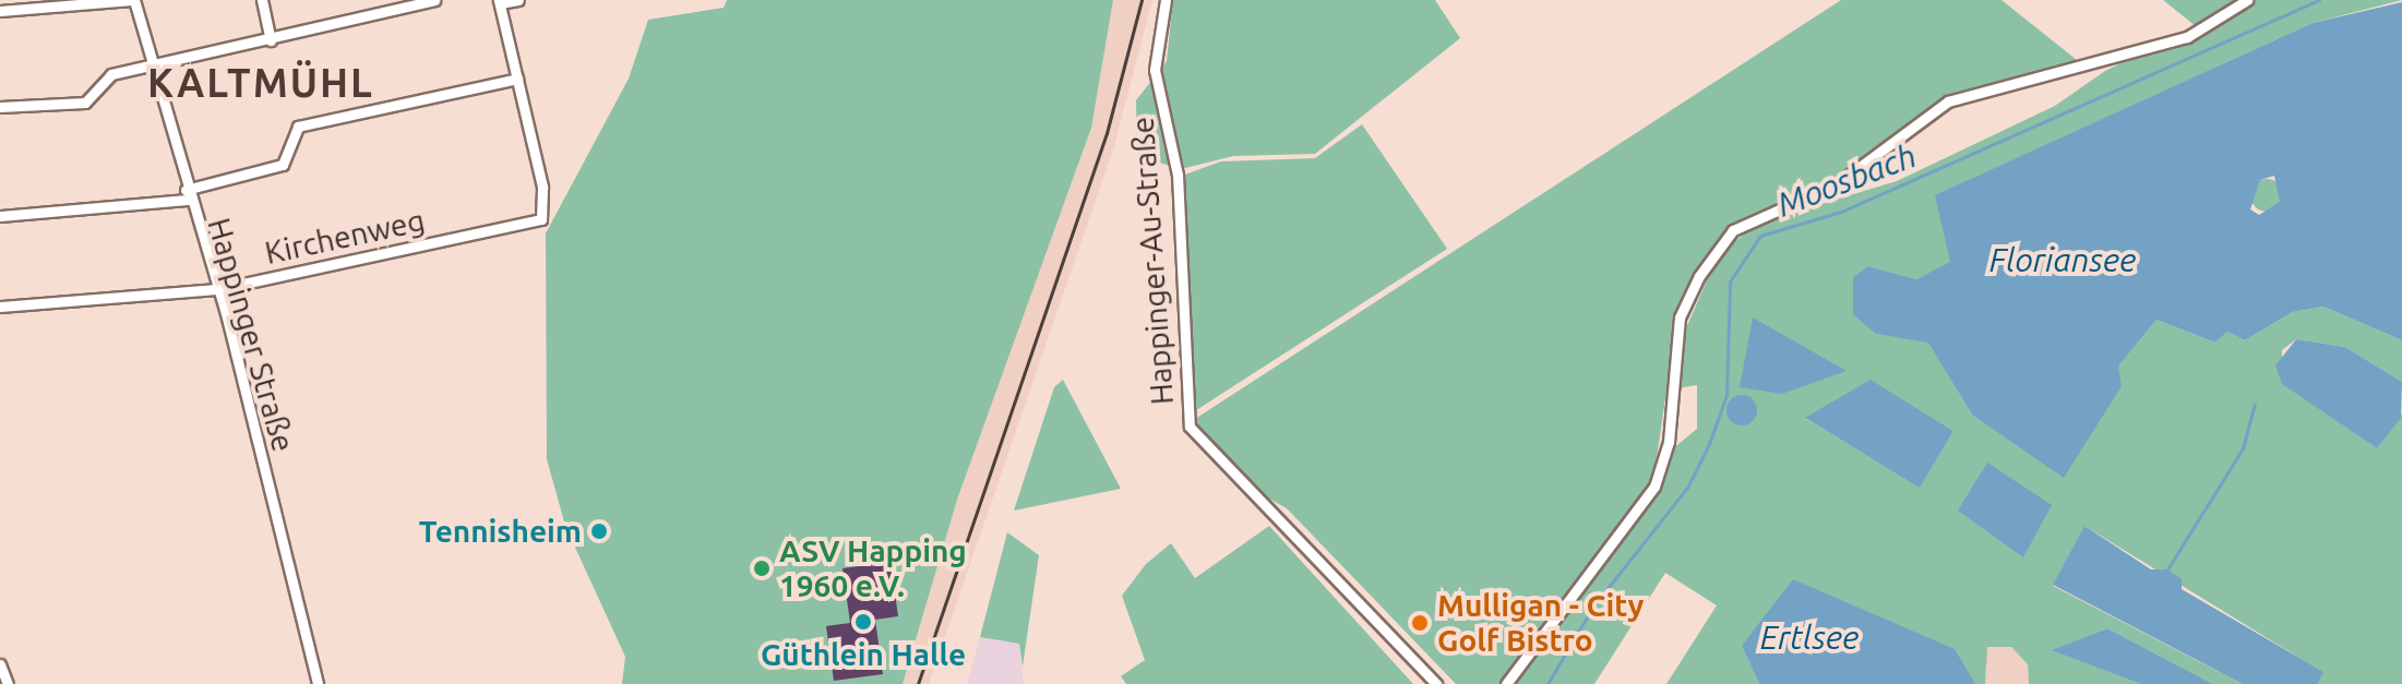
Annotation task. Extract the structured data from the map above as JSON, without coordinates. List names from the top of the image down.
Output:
{
  "streets": {
    "street": ["Kirchenweg", "Happinger-Au-Straße", "Happinger Straße"]
  },
  "crossings": [
    ["Kirchenweg", "Happinger Straße"]
  ],
  "districts": ["KALTMÜHL"],
  "water": ["Moosbach", "Floriansee", "Ertlsee"],
  "places": [
    "Tennisheim",
    "ASV Happing 1960 e.V.",
    "Güthlein Halle",
    "Mulligan - City Golf Bistro"
  ]
}
